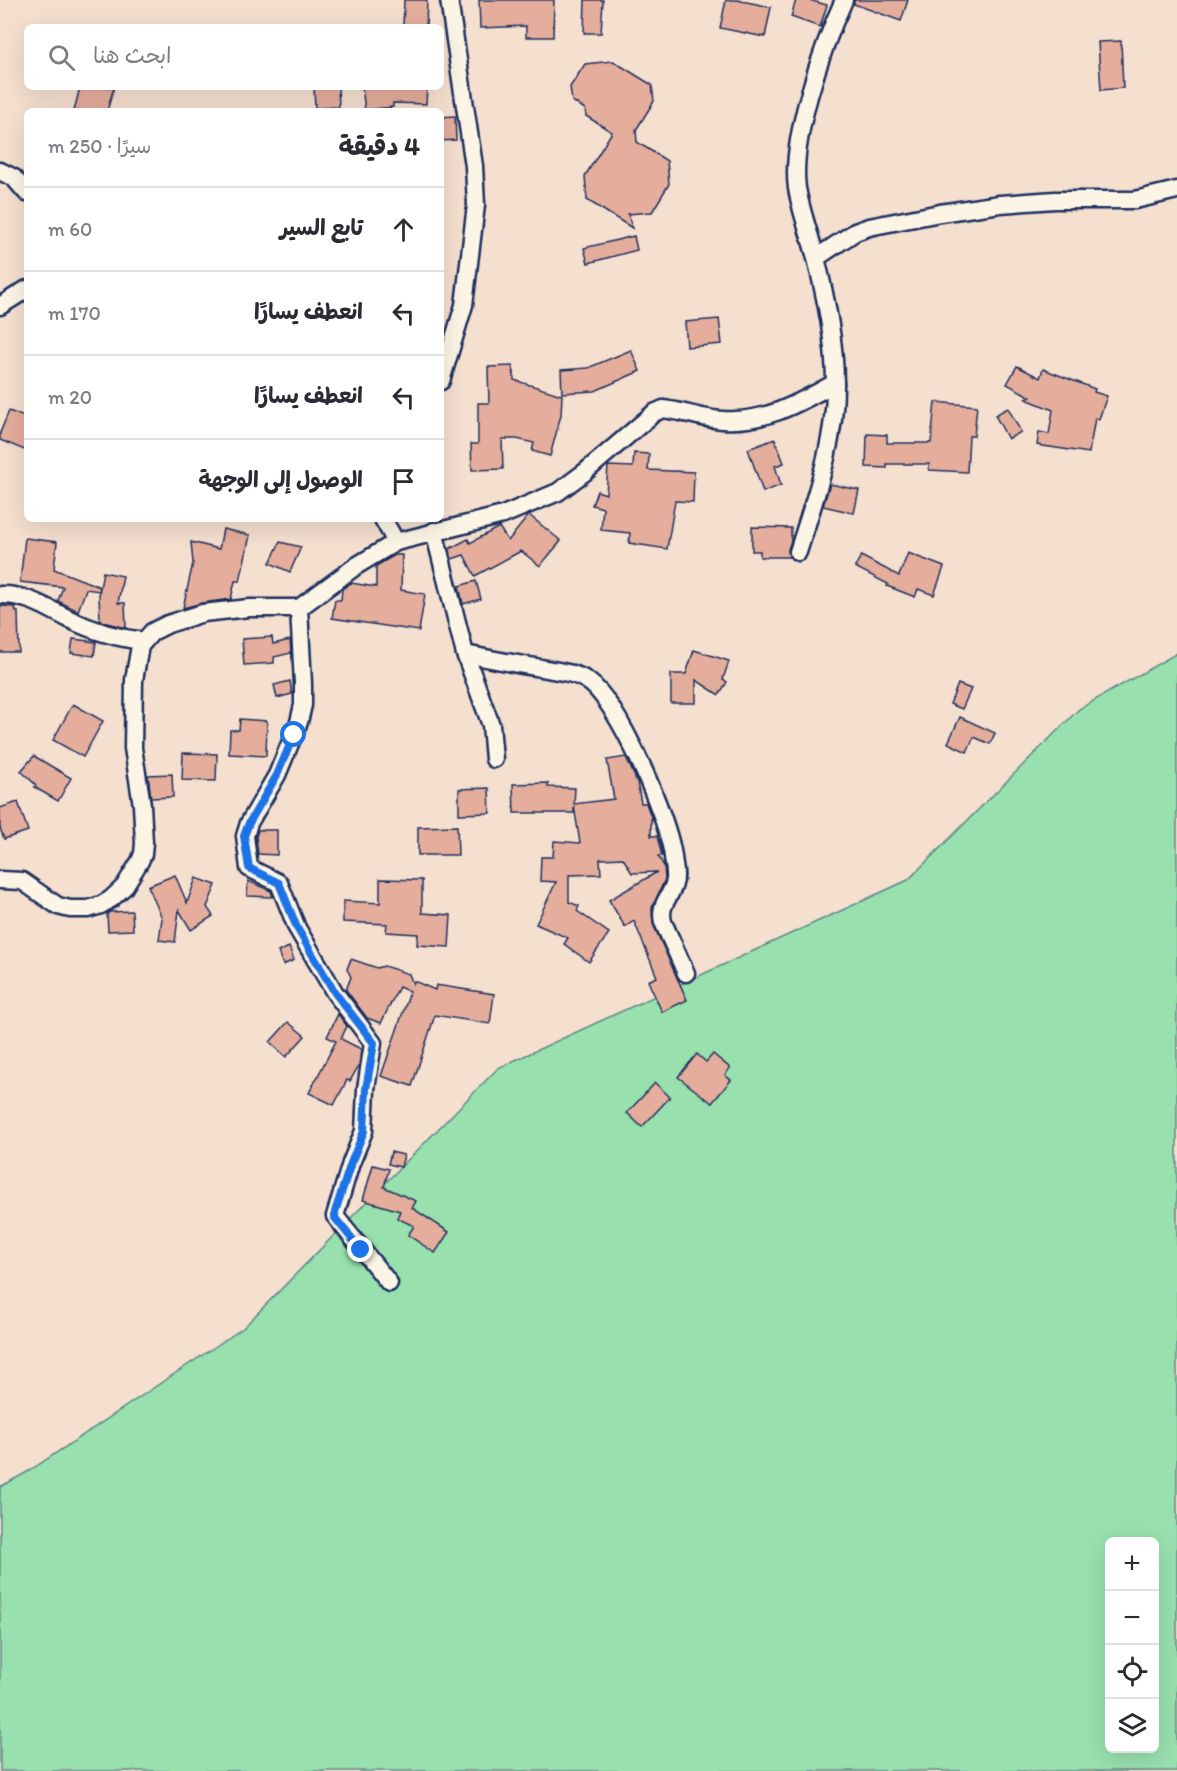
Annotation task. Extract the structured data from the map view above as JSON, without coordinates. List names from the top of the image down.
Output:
{
  "page": {
    "search": "ابحث هنا",
    "heading": ["4 دقيقة", "سيرًا · 250 m"],
    "list": [
      ["تابع السير", "60 m"],
      ["انعطف يسارًا", "170 m"],
      ["انعطف يسارًا", "20 m"],
      "الوصول إلى الوجهة"
    ],
    "map_buttons": ["+", "−"]
  }
}
